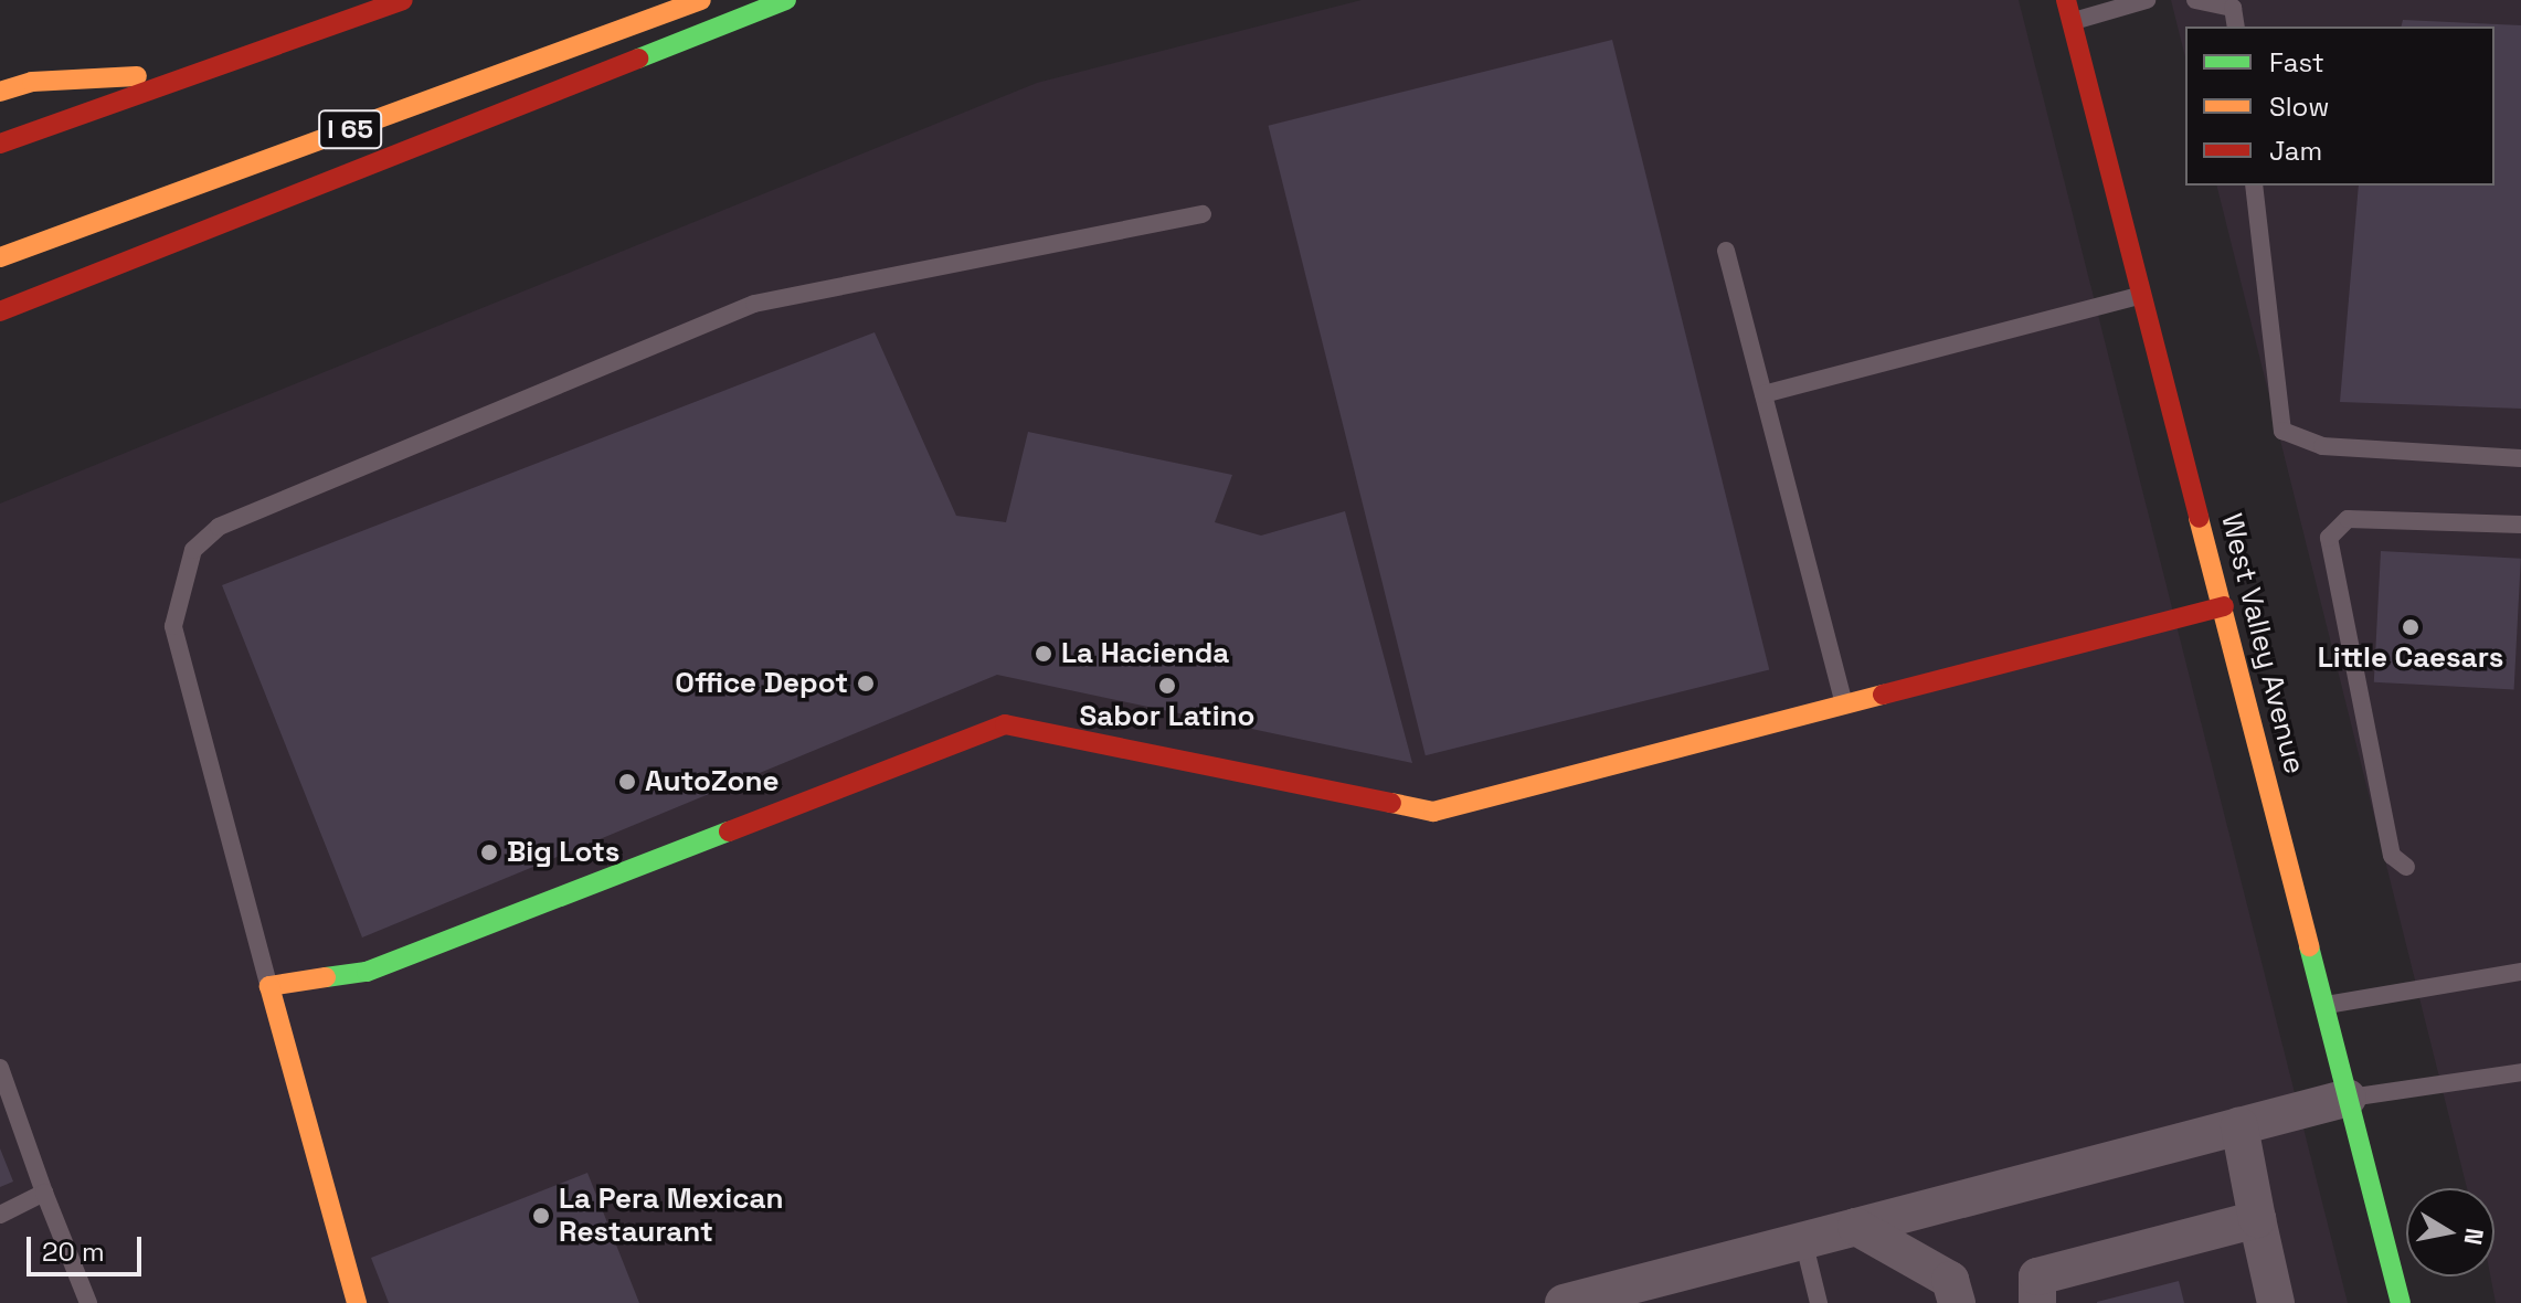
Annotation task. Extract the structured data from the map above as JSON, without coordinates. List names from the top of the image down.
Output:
{
  "streets": {
    "main road": ["I 65", "West Valley Avenue"]
  },
  "places": [
    "Little Caesars",
    "La Hacienda",
    "Office Depot",
    "Sabor Latino",
    "AutoZone",
    "Big Lots",
    "La Pera Mexican Restaurant"
  ],
  "legend": ["Fast", "Slow", "Jam"],
  "scale_bar": "20 m",
  "north": "right"
}
